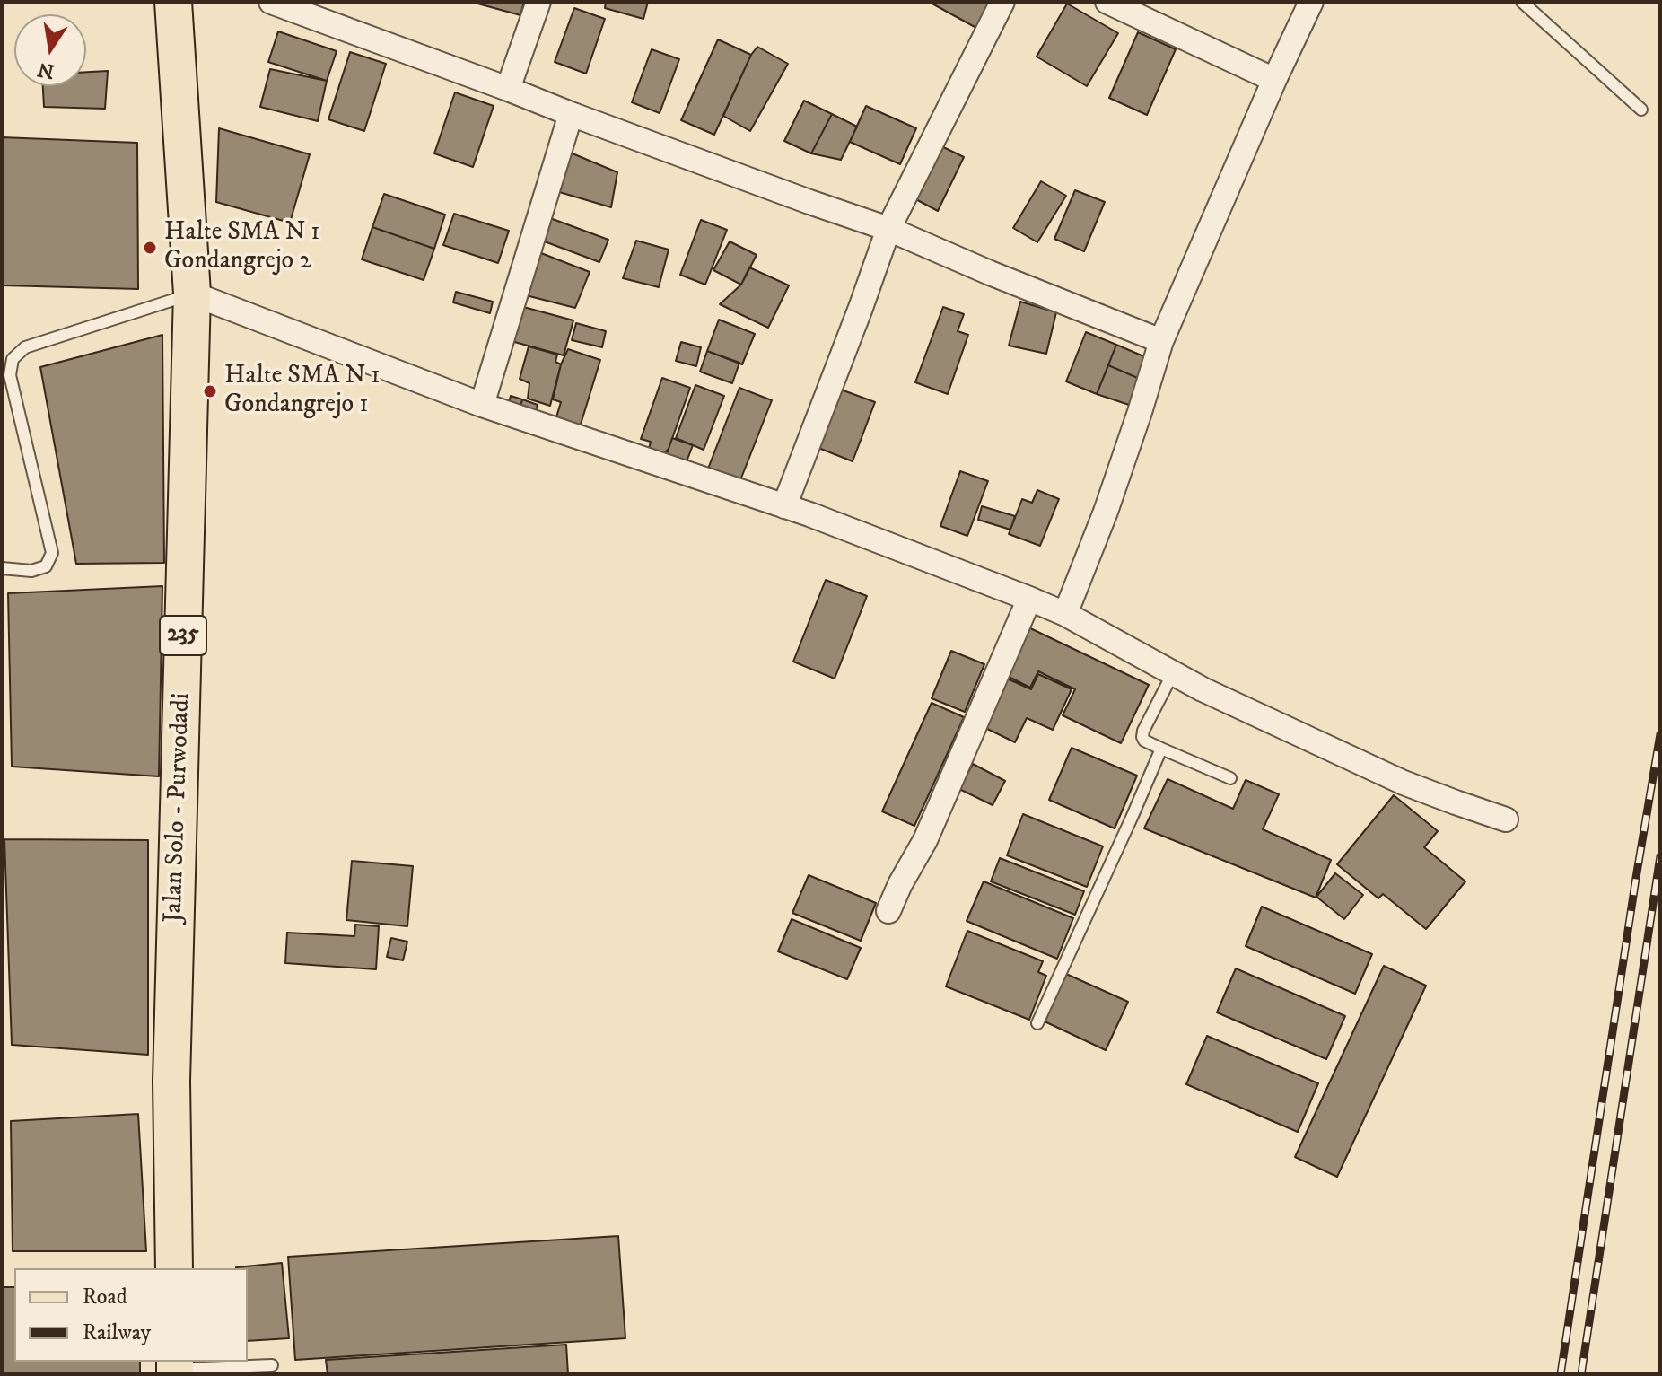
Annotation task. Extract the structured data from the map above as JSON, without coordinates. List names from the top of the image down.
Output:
{
  "streets": {
    "main road": ["235", "Jalan Solo - Purwodadi"]
  },
  "places": ["Halte SMA N 1 Gondangrejo 2", "Halte SMA N 1 Gondangrejo 1"],
  "legend": ["Road", "Railway"],
  "north": "bottom"
}
